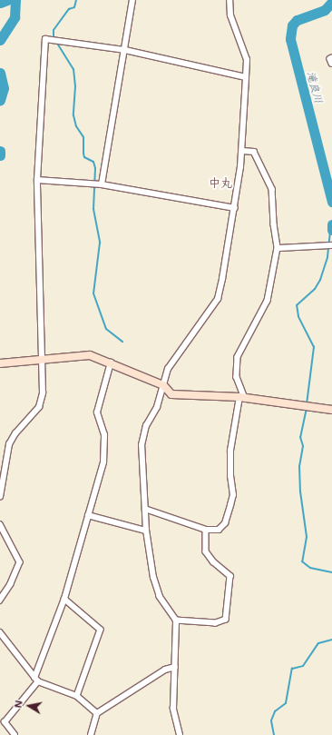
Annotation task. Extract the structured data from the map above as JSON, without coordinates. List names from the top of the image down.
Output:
{
  "districts": ["中丸"],
  "water": ["滝良川"],
  "north": "left"
}
